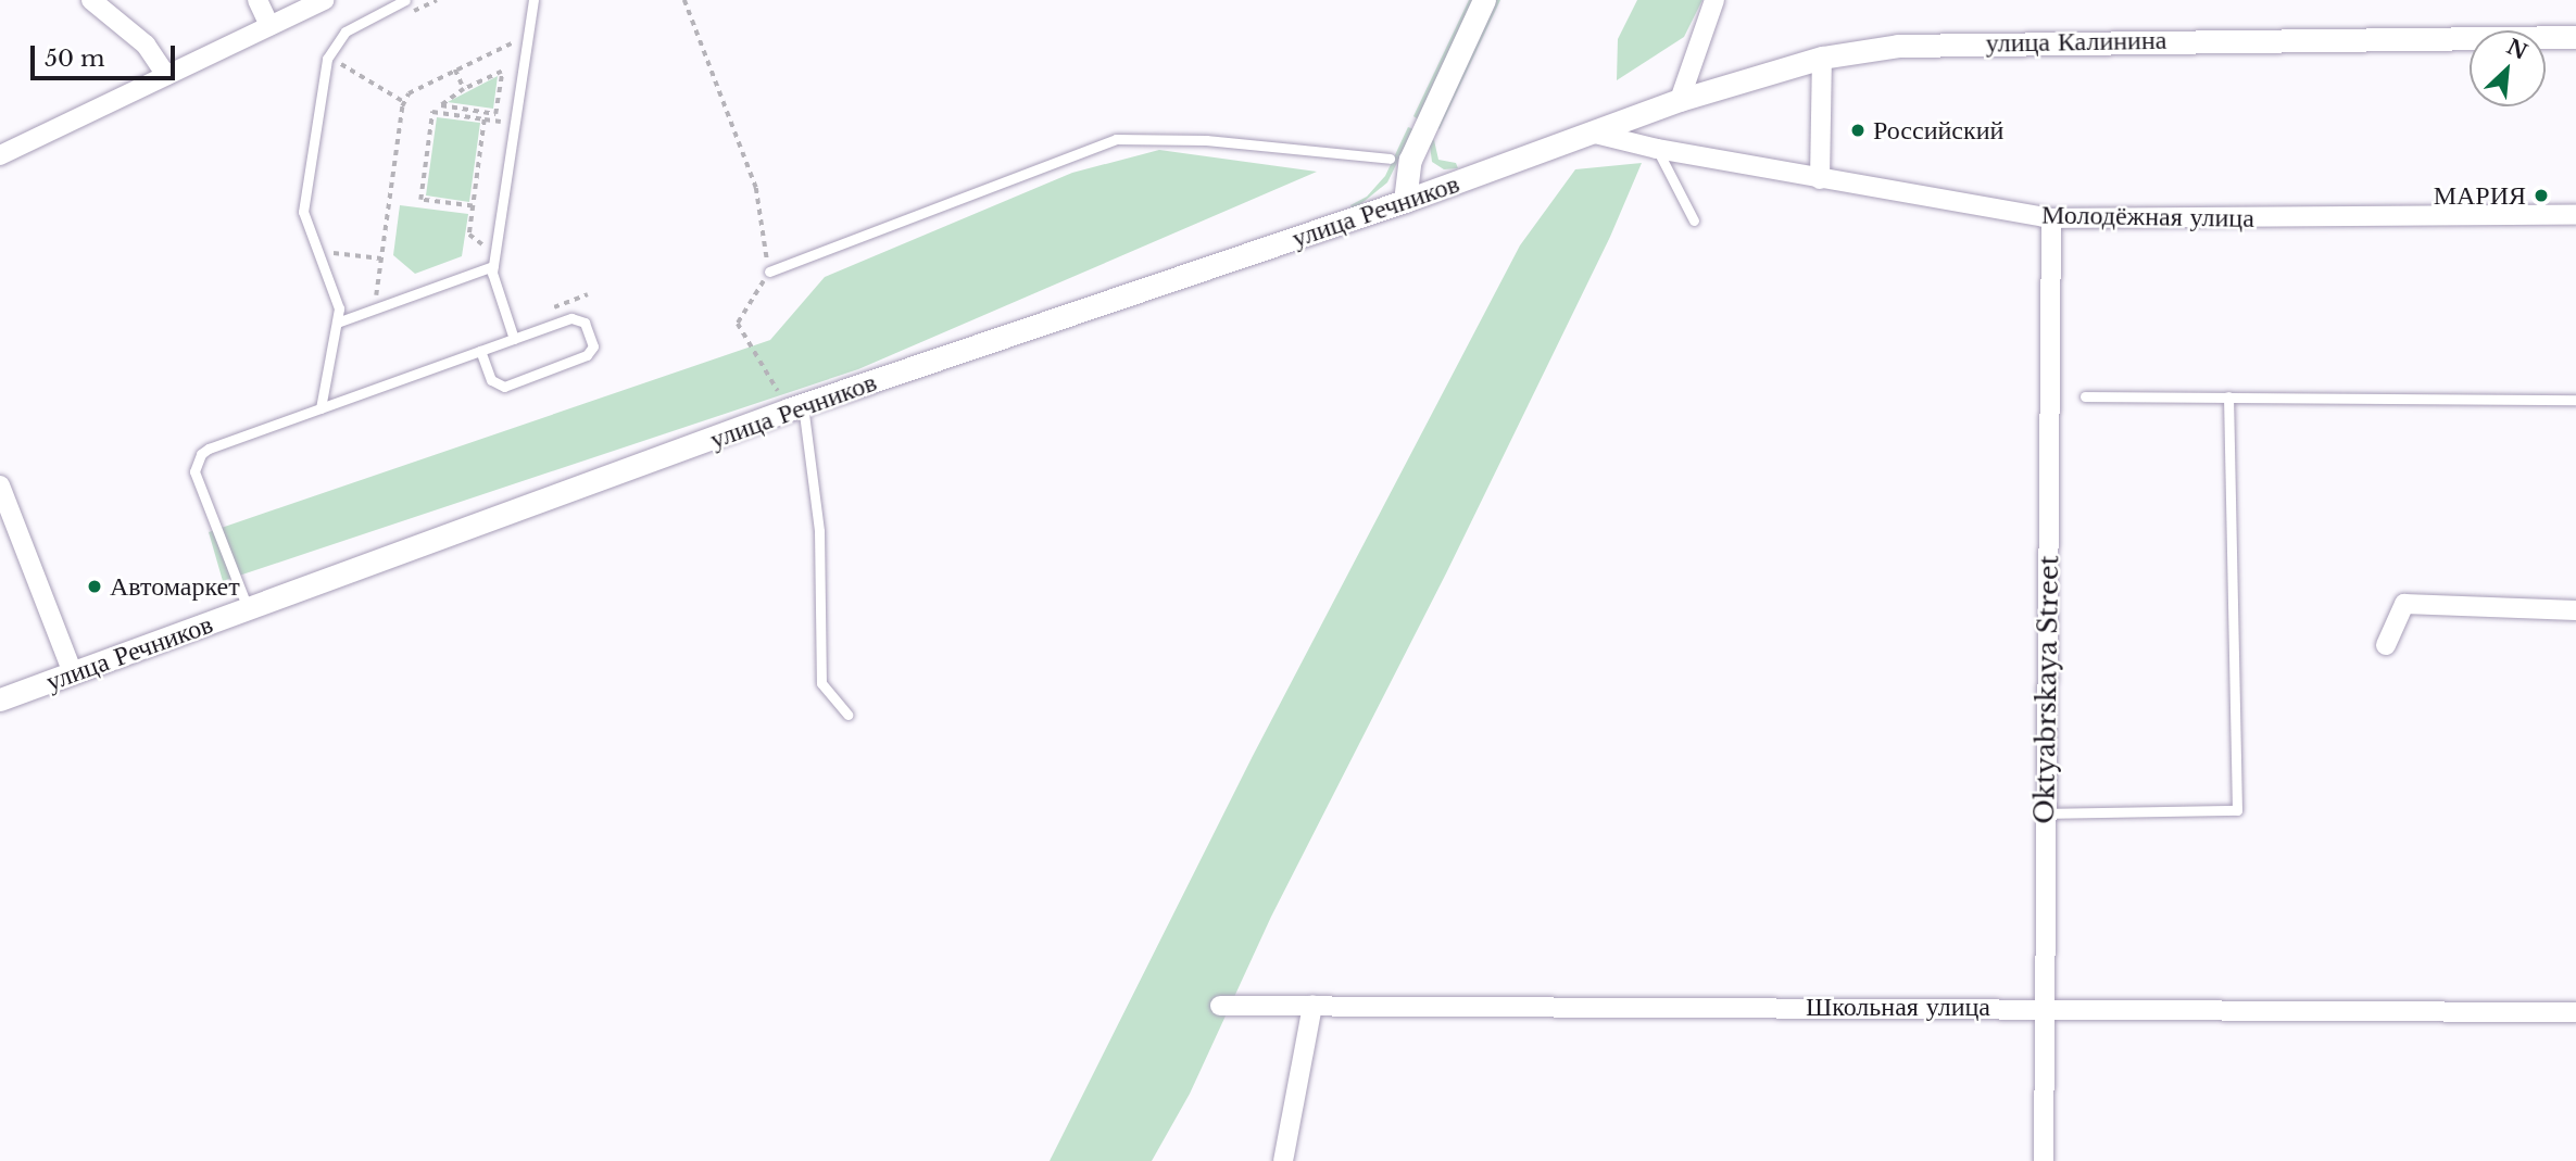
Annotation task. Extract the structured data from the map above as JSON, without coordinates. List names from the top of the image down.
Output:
{
  "streets": {
    "street": [
      "улица Калинина",
      "улица Речников",
      "Молодёжная улица",
      "Oktyabrskaya Street",
      "Школьная улица"
    ]
  },
  "crossings": [
    ["улица Калинина", "улица Речников"],
    ["улица Калинина", "Молодёжная улица"],
    ["улица Речников", "Молодёжная улица"],
    ["Молодёжная улица", "Oktyabrskaya Street"],
    ["Oktyabrskaya Street", "Школьная улица"]
  ],
  "places": ["Российский", "МАРИЯ", "Автомаркет"],
  "scale_bar": "50 m",
  "north": "top right"
}
